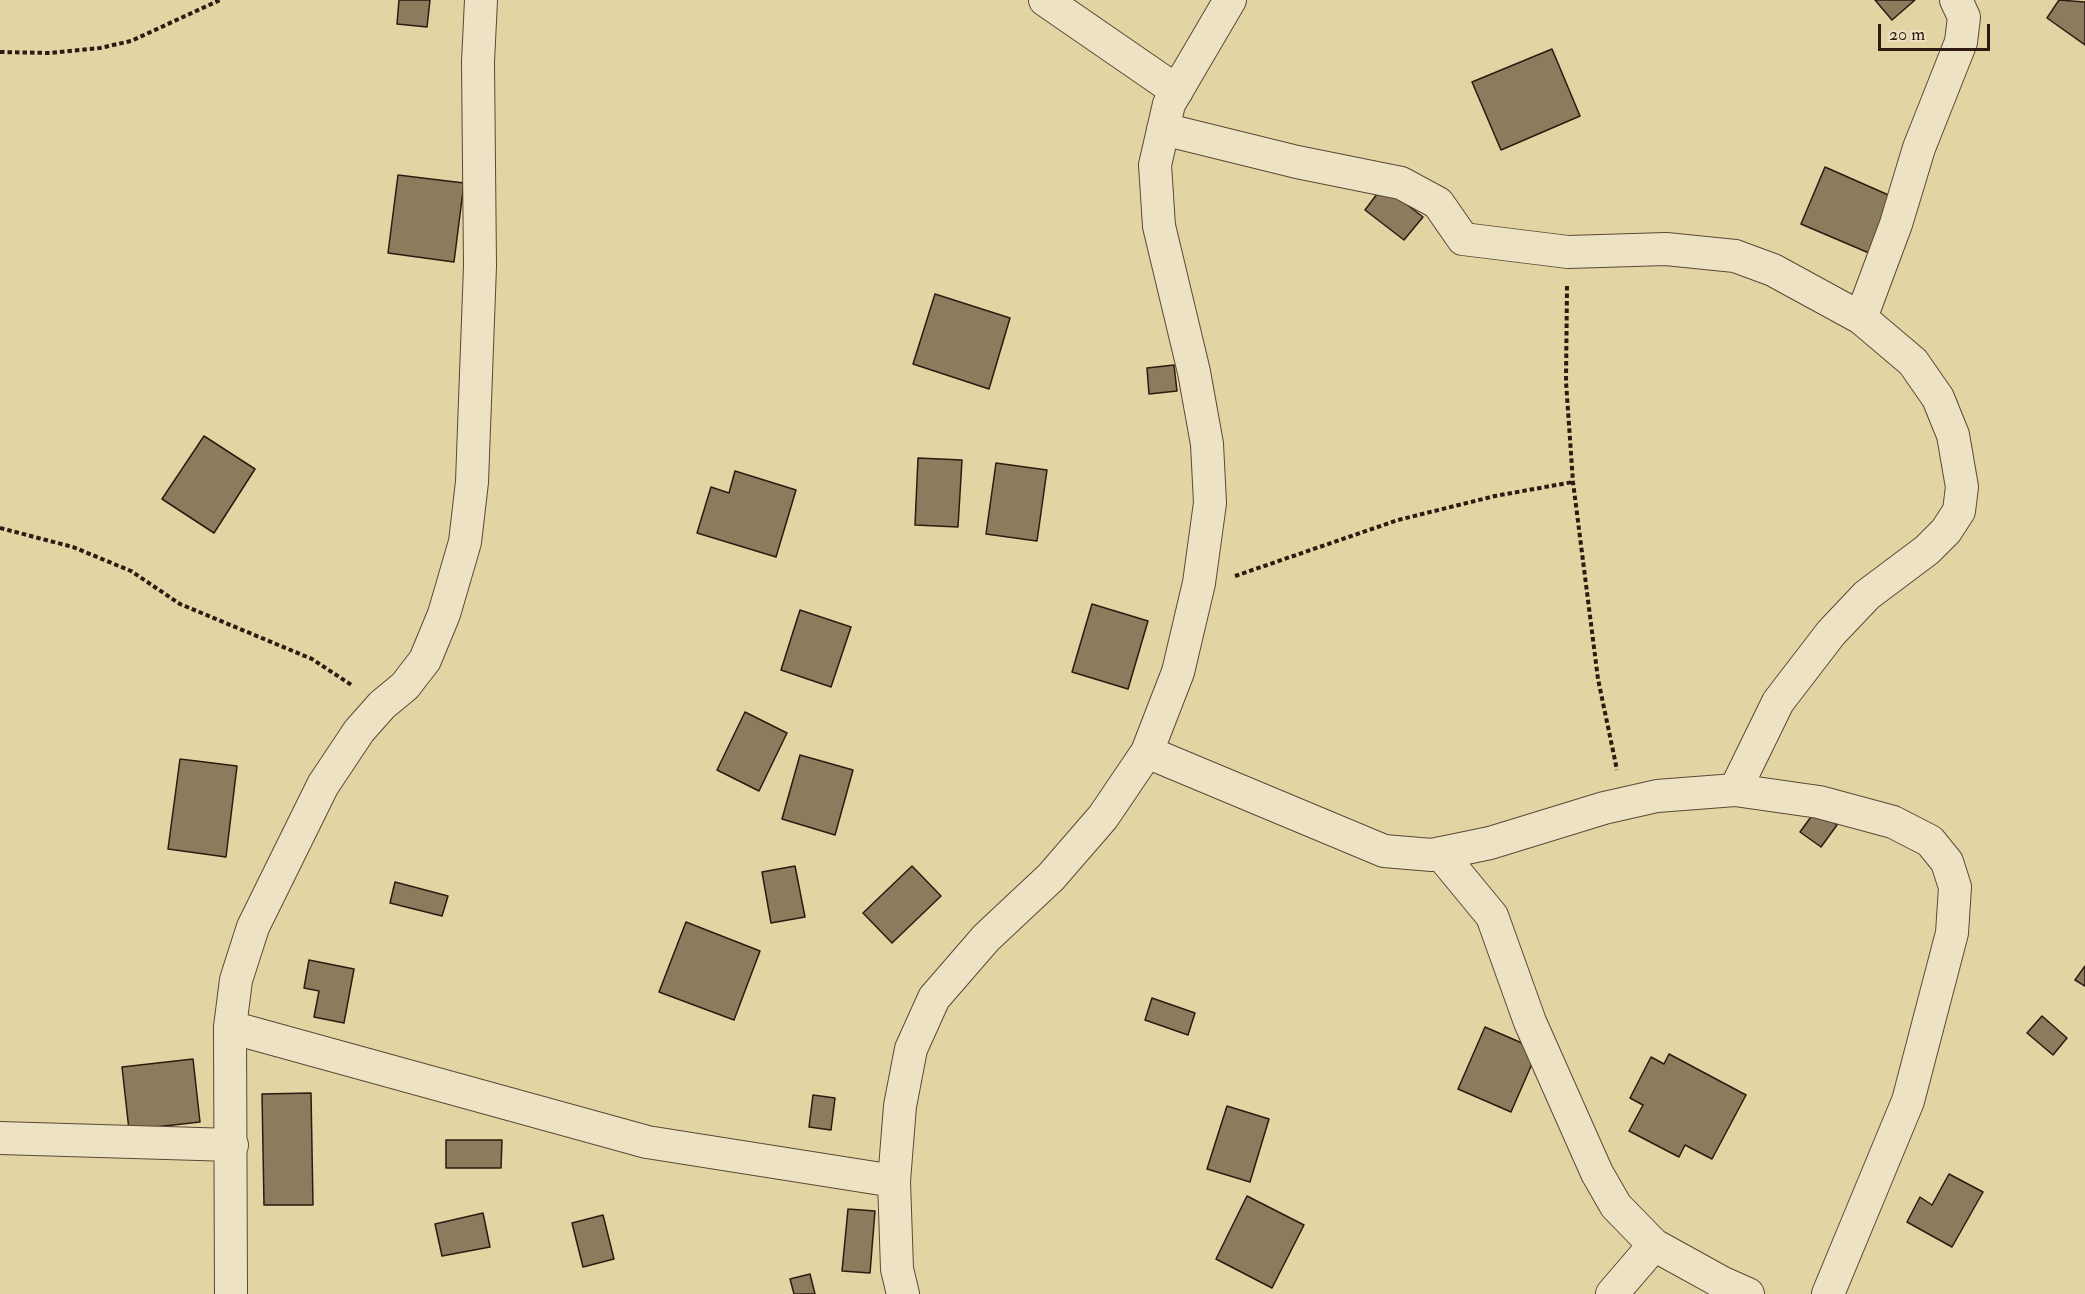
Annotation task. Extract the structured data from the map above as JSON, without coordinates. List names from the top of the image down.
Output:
{
  "scale_bar": "20 m"
}
